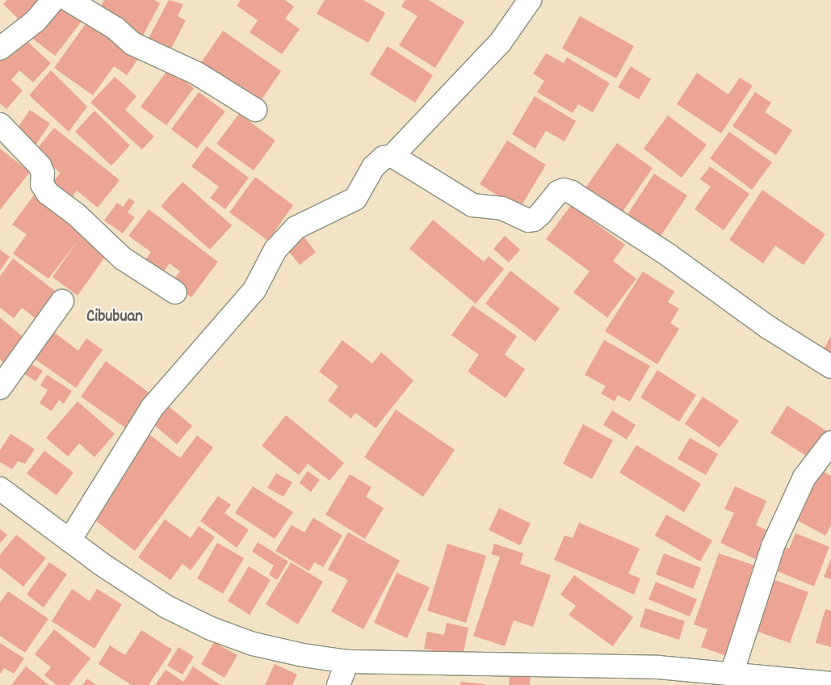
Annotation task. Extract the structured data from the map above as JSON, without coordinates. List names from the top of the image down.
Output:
{
  "districts": ["Cibubuan"]
}
